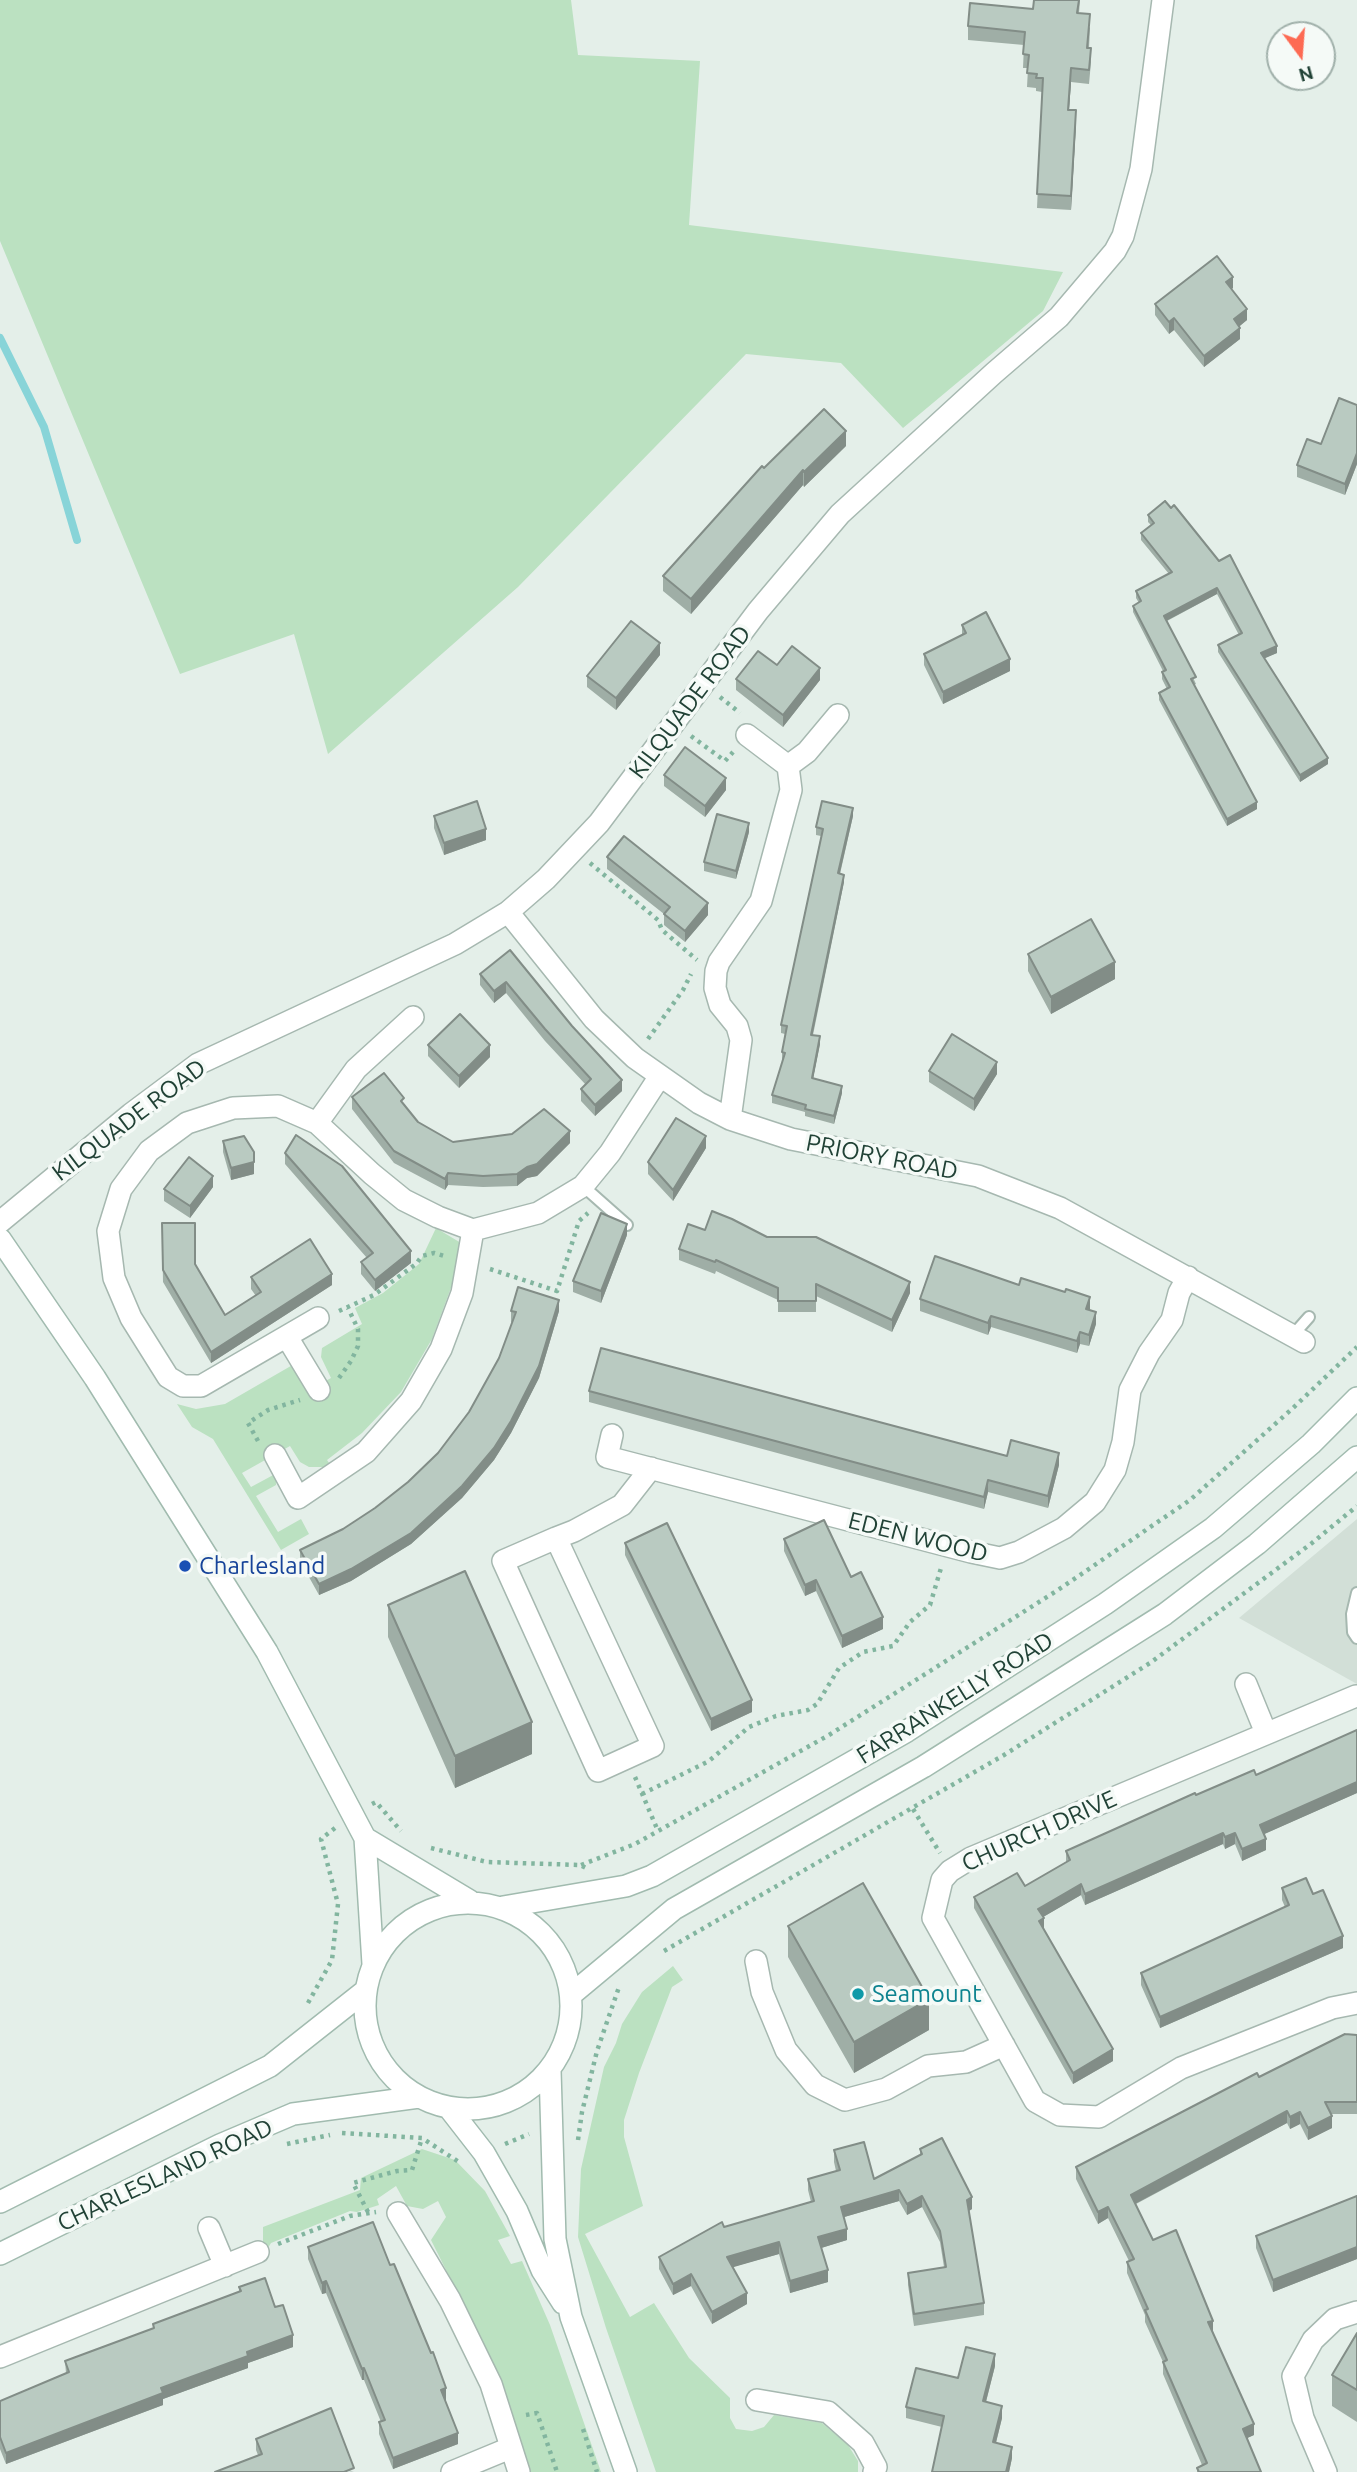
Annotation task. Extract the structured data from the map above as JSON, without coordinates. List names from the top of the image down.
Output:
{
  "streets": {
    "street": [
      "KILQUADE ROAD",
      "PRIORY ROAD",
      "EDEN WOOD",
      "FARRANKELLY ROAD",
      "CHURCH DRIVE",
      "CHARLESLAND ROAD"
    ]
  },
  "crossings": [
    ["KILQUADE ROAD", "PRIORY ROAD"],
    ["PRIORY ROAD", "EDEN WOOD"],
    ["FARRANKELLY ROAD", "CHARLESLAND ROAD"]
  ],
  "places": ["Charlesland", "Seamount"],
  "north": "bottom"
}
